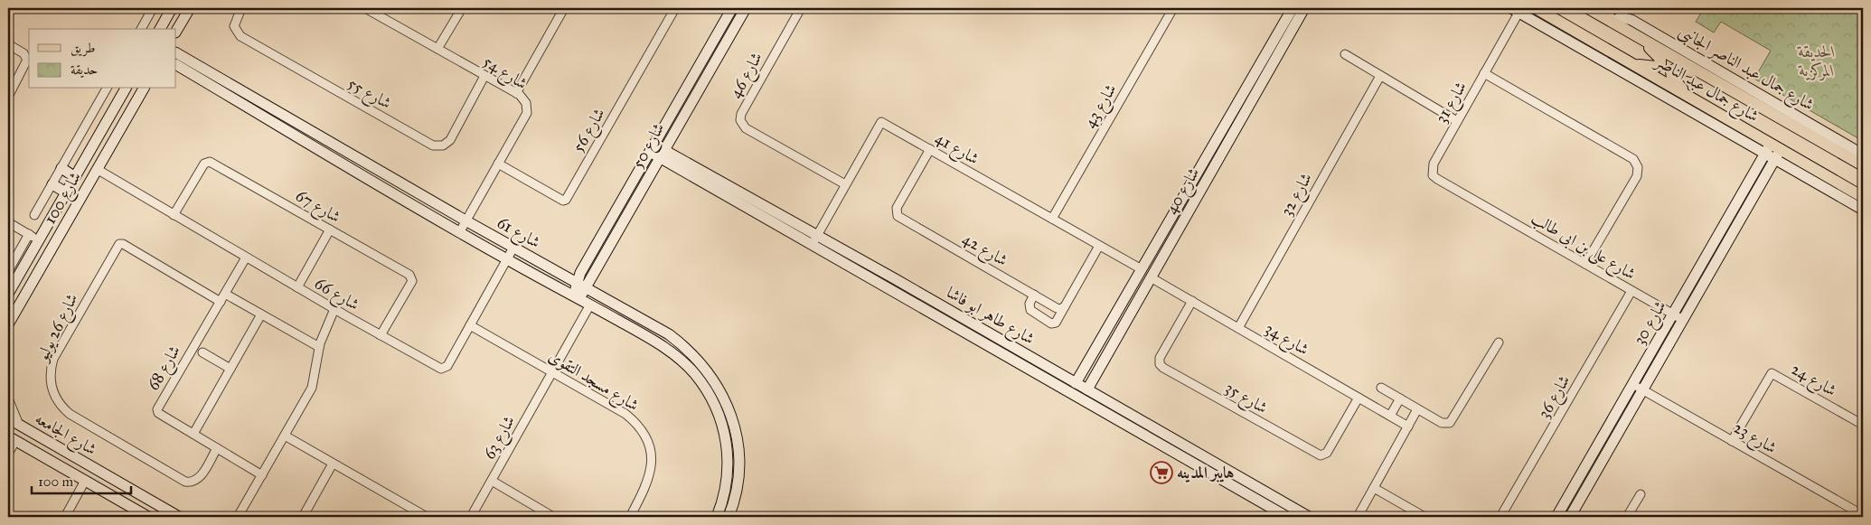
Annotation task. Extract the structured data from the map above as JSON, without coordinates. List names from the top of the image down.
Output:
{
  "streets": {
    "main road": ["شارع جمال عبد الناصر"],
    "street": [
      "شارع جمال عبد الناصر الجانبى",
      "شارع 54",
      "شارع 46",
      "شارع 55",
      "شارع 31",
      "شارع 43",
      "شارع 56",
      "شارع 50",
      "شارع 41",
      "شارع 40",
      "شارع 32",
      "شارع 100",
      "شارع 67",
      "شارع 61",
      "شارع على بن ابى طالب",
      "شارع 42",
      "شارع 66",
      "شارع طاهر ابو فاشا",
      "شارع 30",
      "شارع 26 يوليو",
      "شارع 34",
      "شارع 68",
      "شارع 24",
      "شارع مسجد التقوى",
      "شارع 36",
      "شارع 35",
      "شارع الجامعه",
      "شارع 63",
      "شارع 23"
    ]
  },
  "crossings": [
    ["شارع جمال عبد الناصر الجانبى", "شارع جمال عبد الناصر"],
    ["شارع 54", "شارع 55"],
    ["شارع 54", "شارع 56"],
    ["شارع 54", "شارع 61"],
    ["شارع 46", "شارع 41"],
    ["شارع جمال عبد الناصر", "شارع 30"],
    ["شارع 31", "شارع على بن ابى طالب"],
    ["شارع 43", "شارع 41"],
    ["شارع 50", "شارع 61"],
    ["شارع 50", "شارع طاهر ابو فاشا"],
    ["شارع 41", "شارع 40"],
    ["شارع 41", "شارع 42"],
    ["شارع 41", "شارع طاهر ابو فاشا"],
    ["شارع 40", "شارع طاهر ابو فاشا"],
    ["شارع 40", "شارع 34"],
    ["شارع 32", "شارع 34"],
    ["شارع 100", "شارع 66"],
    ["شارع 67", "شارع 66"],
    ["شارع 61", "شارع 66"],
    ["شارع 61", "شارع 63"],
    ["شارع على بن ابى طالب", "شارع 30"],
    ["شارع على بن ابى طالب", "شارع 36"],
    ["شارع 66", "شارع 68"],
    ["شارع 66", "شارع مسجد التقوى"],
    ["شارع 30", "شارع 23"],
    ["شارع 26 يوليو", "شارع 68"],
    ["شارع 34", "شارع 35"],
    ["شارع 24", "شارع 23"],
    ["شارع مسجد التقوى", "شارع 63"]
  ],
  "parks": ["الحديقة المركزية"],
  "places": {
    "supermarket": ["هايبر المدينه"]
  },
  "legend": ["طريق", "حديقة"],
  "scale_bar": "100 m"
}
